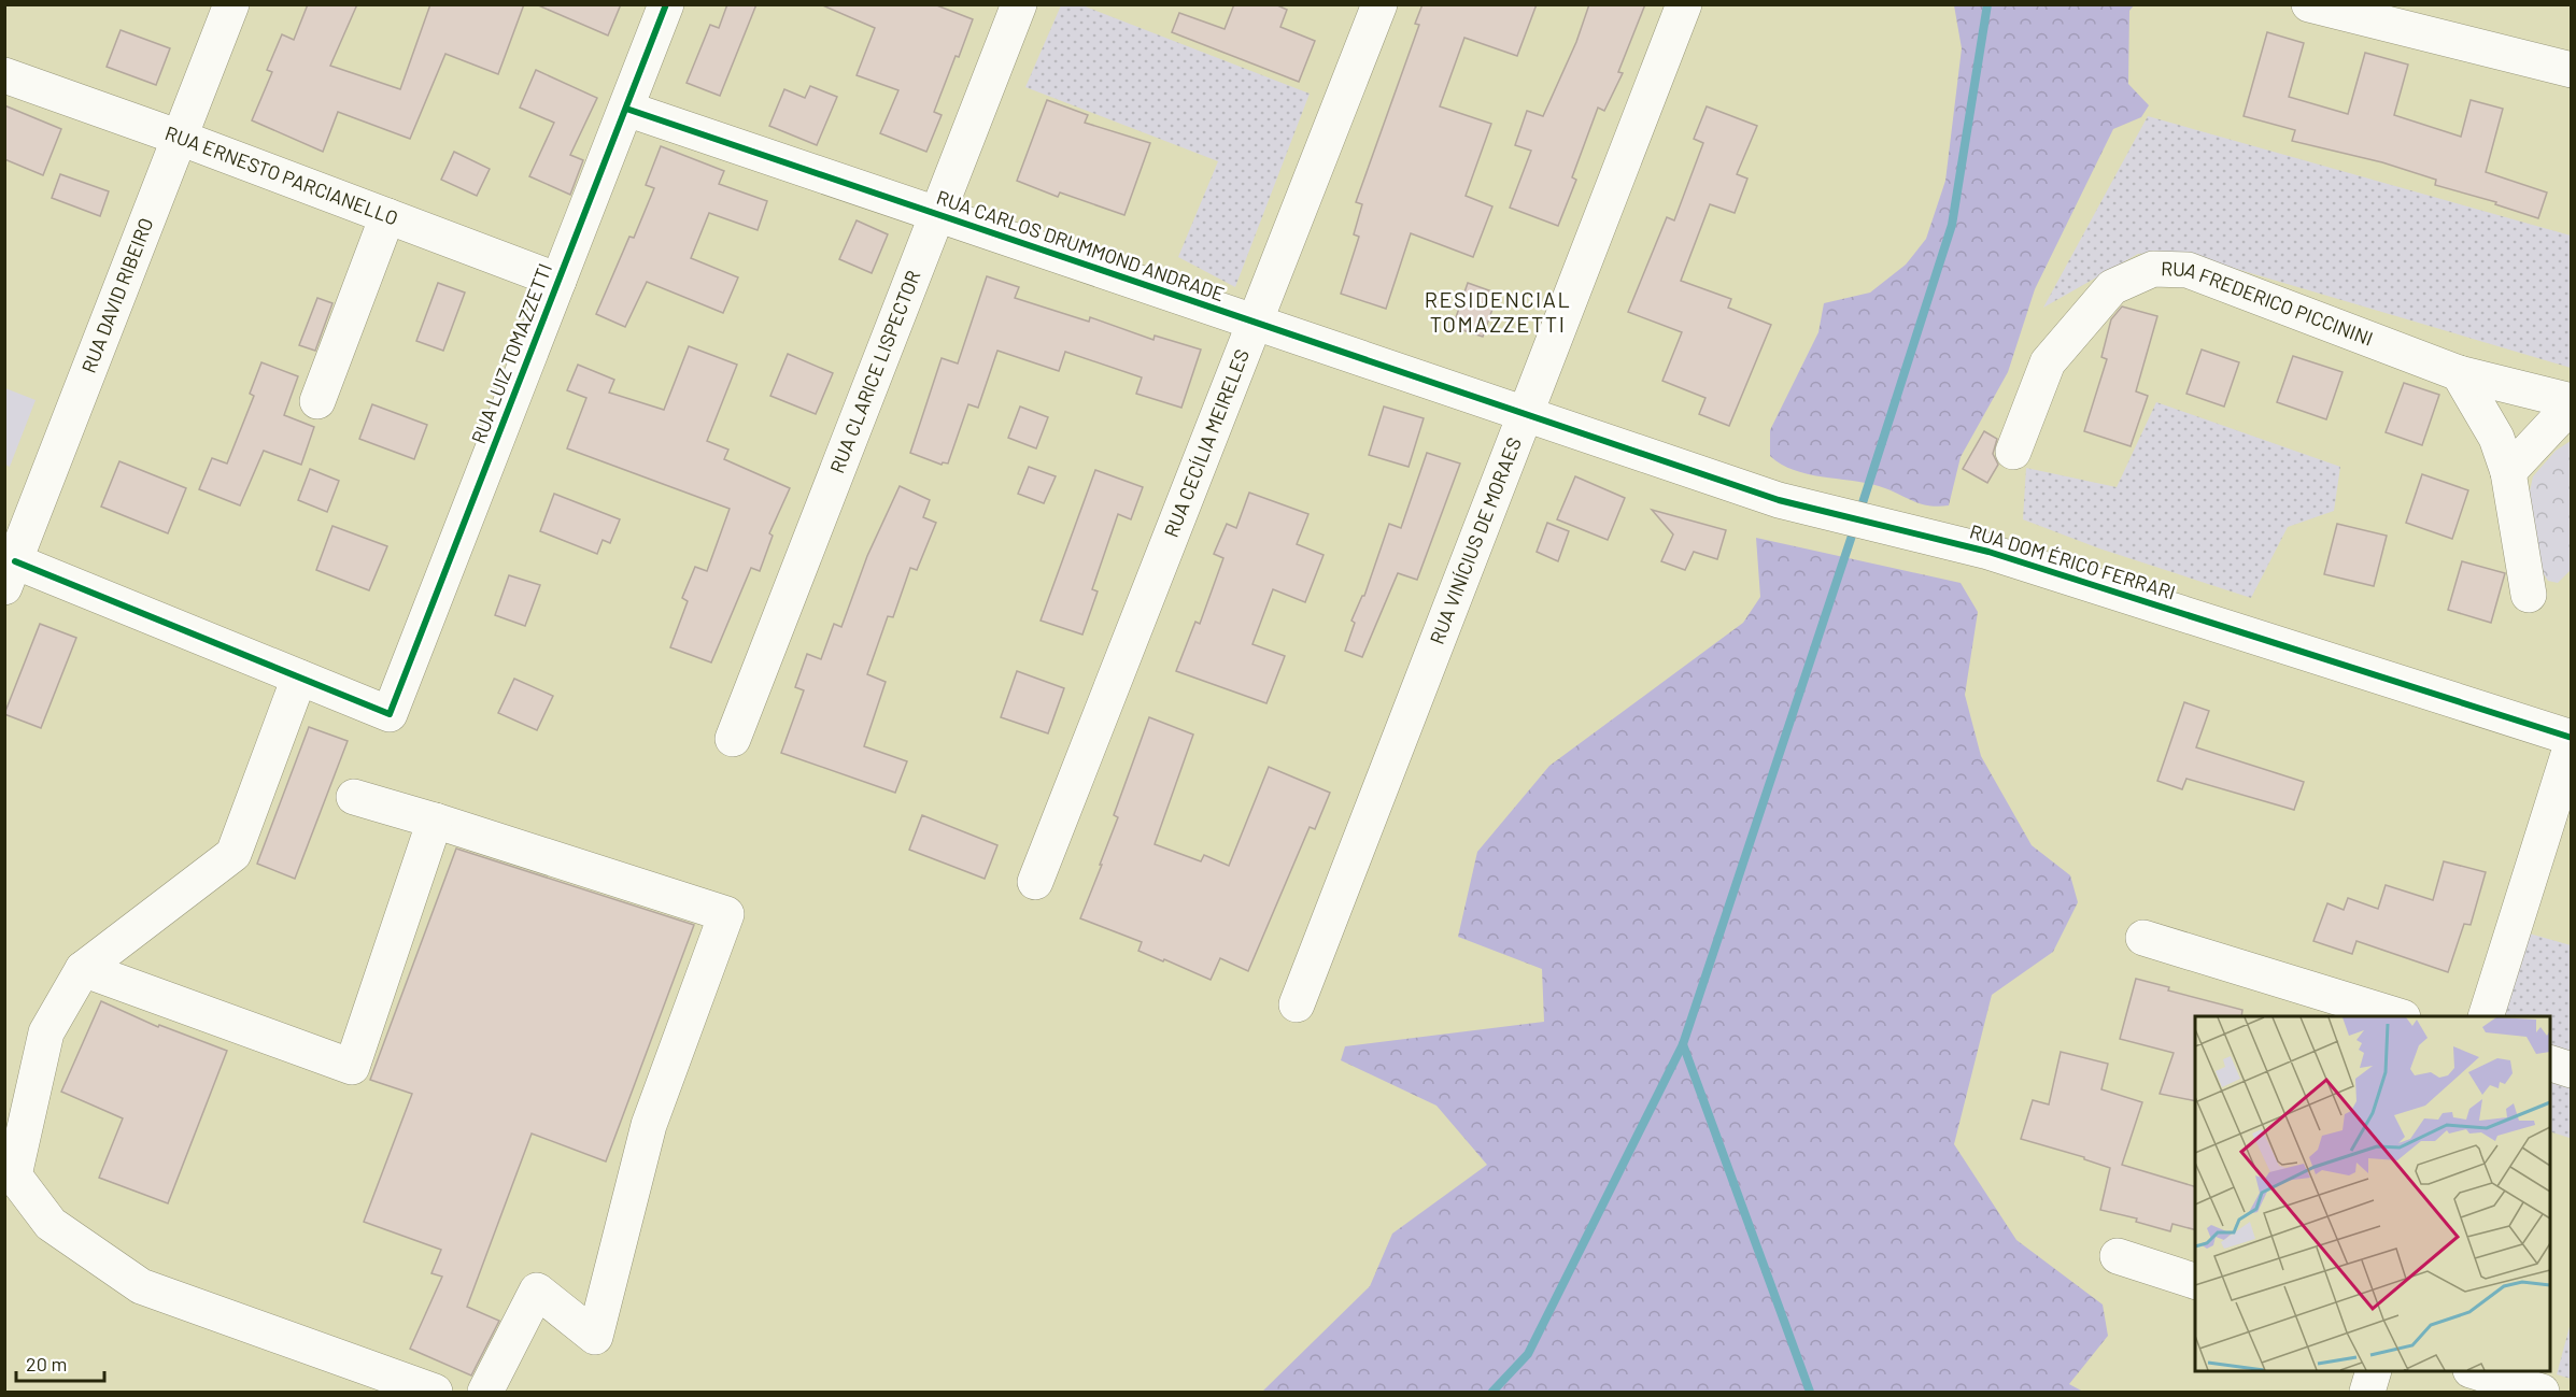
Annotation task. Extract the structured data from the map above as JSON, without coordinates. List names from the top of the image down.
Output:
{
  "streets": {
    "street": [
      "RUA ERNESTO PARCIANELLO",
      "RUA CARLOS DRUMMOND ANDRADE",
      "RUA DAVID RIBEIRO",
      "RUA FREDERICO PICCININI",
      "RUA LUIZ TOMAZZETTI",
      "RUA CLARICE LISPECTOR",
      "RUA CECÍLIA MEIRELES",
      "RUA VINÍCIUS DE MORAES",
      "RUA DOM ÉRICO FERRARI"
    ]
  },
  "crossings": [
    ["RUA ERNESTO PARCIANELLO", "RUA DAVID RIBEIRO"],
    ["RUA ERNESTO PARCIANELLO", "RUA LUIZ TOMAZZETTI"],
    ["RUA CARLOS DRUMMOND ANDRADE", "RUA LUIZ TOMAZZETTI"],
    ["RUA CARLOS DRUMMOND ANDRADE", "RUA CLARICE LISPECTOR"],
    ["RUA CARLOS DRUMMOND ANDRADE", "RUA CECÍLIA MEIRELES"],
    ["RUA CARLOS DRUMMOND ANDRADE", "RUA VINÍCIUS DE MORAES"],
    ["RUA CARLOS DRUMMOND ANDRADE", "RUA DOM ÉRICO FERRARI"],
    ["RUA VINÍCIUS DE MORAES", "RUA DOM ÉRICO FERRARI"]
  ],
  "districts": ["RESIDENCIAL TOMAZZETTI"],
  "scale_bar": "20 m"
}
